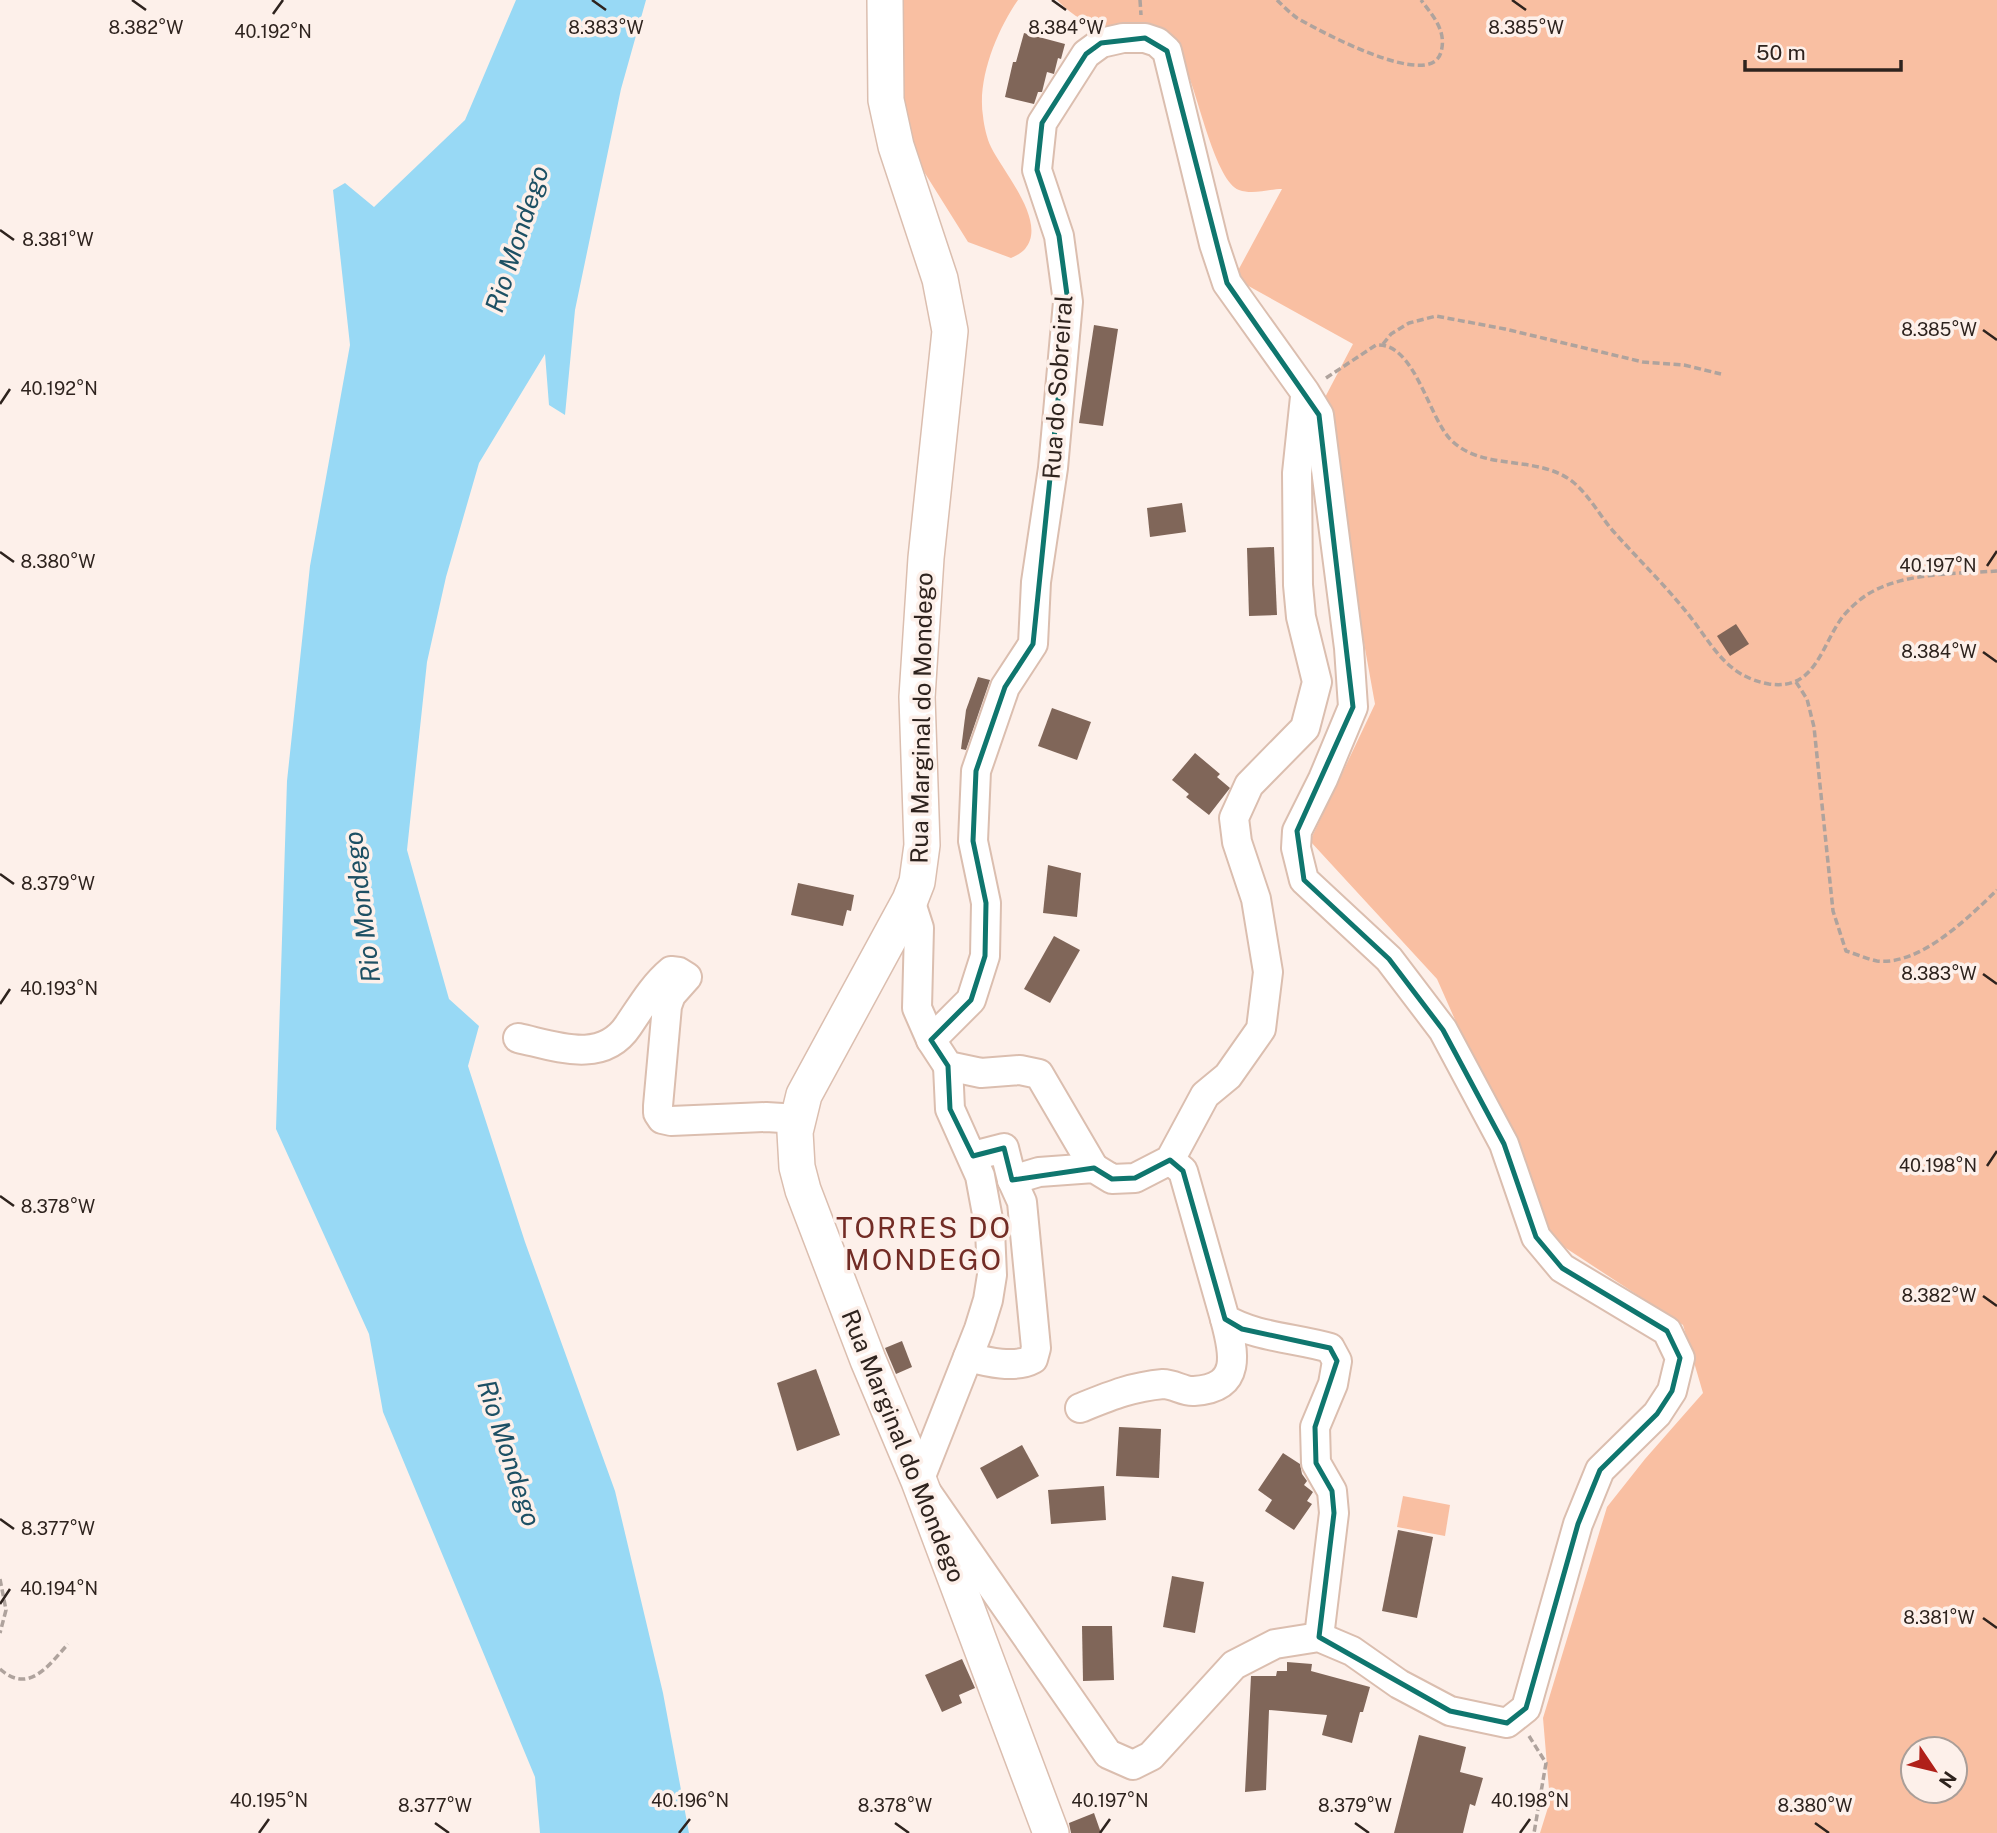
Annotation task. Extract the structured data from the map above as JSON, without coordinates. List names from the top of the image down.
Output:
{
  "streets": {
    "main road": ["Rua Marginal do Mondego"],
    "street": ["Rua do Sobreiral"]
  },
  "districts": ["TORRES DO MONDEGO"],
  "water": ["Rio Mondego"],
  "scale_bar": "50 m",
  "north": "bottom right",
  "coordinates": [
    "8.382°W",
    "8.383°W",
    "8.384°W",
    "8.385°W",
    "40.192°N",
    "8.381°W",
    "8.380°W",
    "40.197°N",
    "8.379°W",
    "40.193°N",
    "40.198°N",
    "8.378°W",
    "8.377°W",
    "40.194°N",
    "40.195°N",
    "40.196°N"
  ]
}
